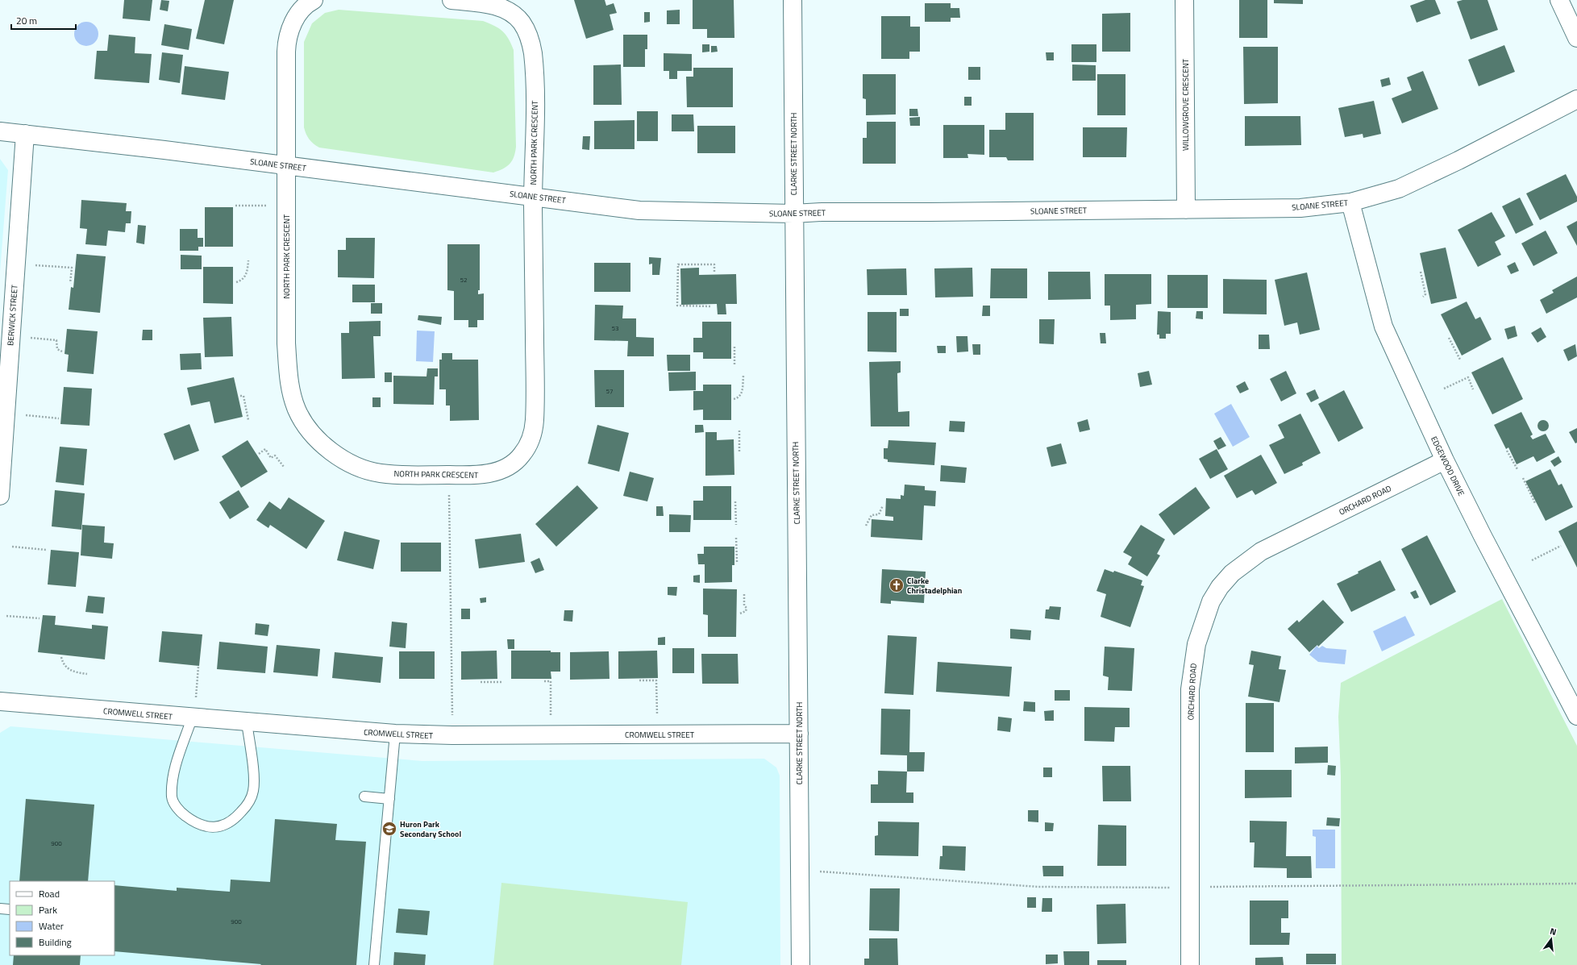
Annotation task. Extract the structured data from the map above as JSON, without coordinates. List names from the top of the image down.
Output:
{
  "streets": {
    "street": [
      "WILLOWGROVE CRESCENT",
      "NORTH PARK CRESCENT",
      "CLARKE STREET NORTH",
      "SLOANE STREET",
      "BERWICK STREET",
      "EDGEWOOD DRIVE",
      "ORCHARD ROAD",
      "CROMWELL STREET"
    ]
  },
  "crossings": [
    ["WILLOWGROVE CRESCENT", "SLOANE STREET"],
    ["NORTH PARK CRESCENT", "SLOANE STREET"],
    ["CLARKE STREET NORTH", "SLOANE STREET"],
    ["CLARKE STREET NORTH", "CROMWELL STREET"],
    ["SLOANE STREET", "BERWICK STREET"],
    ["SLOANE STREET", "EDGEWOOD DRIVE"],
    ["EDGEWOOD DRIVE", "ORCHARD ROAD"]
  ],
  "places": {
    "church": ["Clarke Christadelphian"],
    "school or university": ["Huron Park Secondary School"]
  },
  "house_numbers": [
    "52",
    "53",
    "57",
    "900",
    "900"
  ],
  "legend": [
    "Road",
    "Park",
    "Water",
    "Building"
  ],
  "scale_bar": "20 m",
  "north": "top"
}
